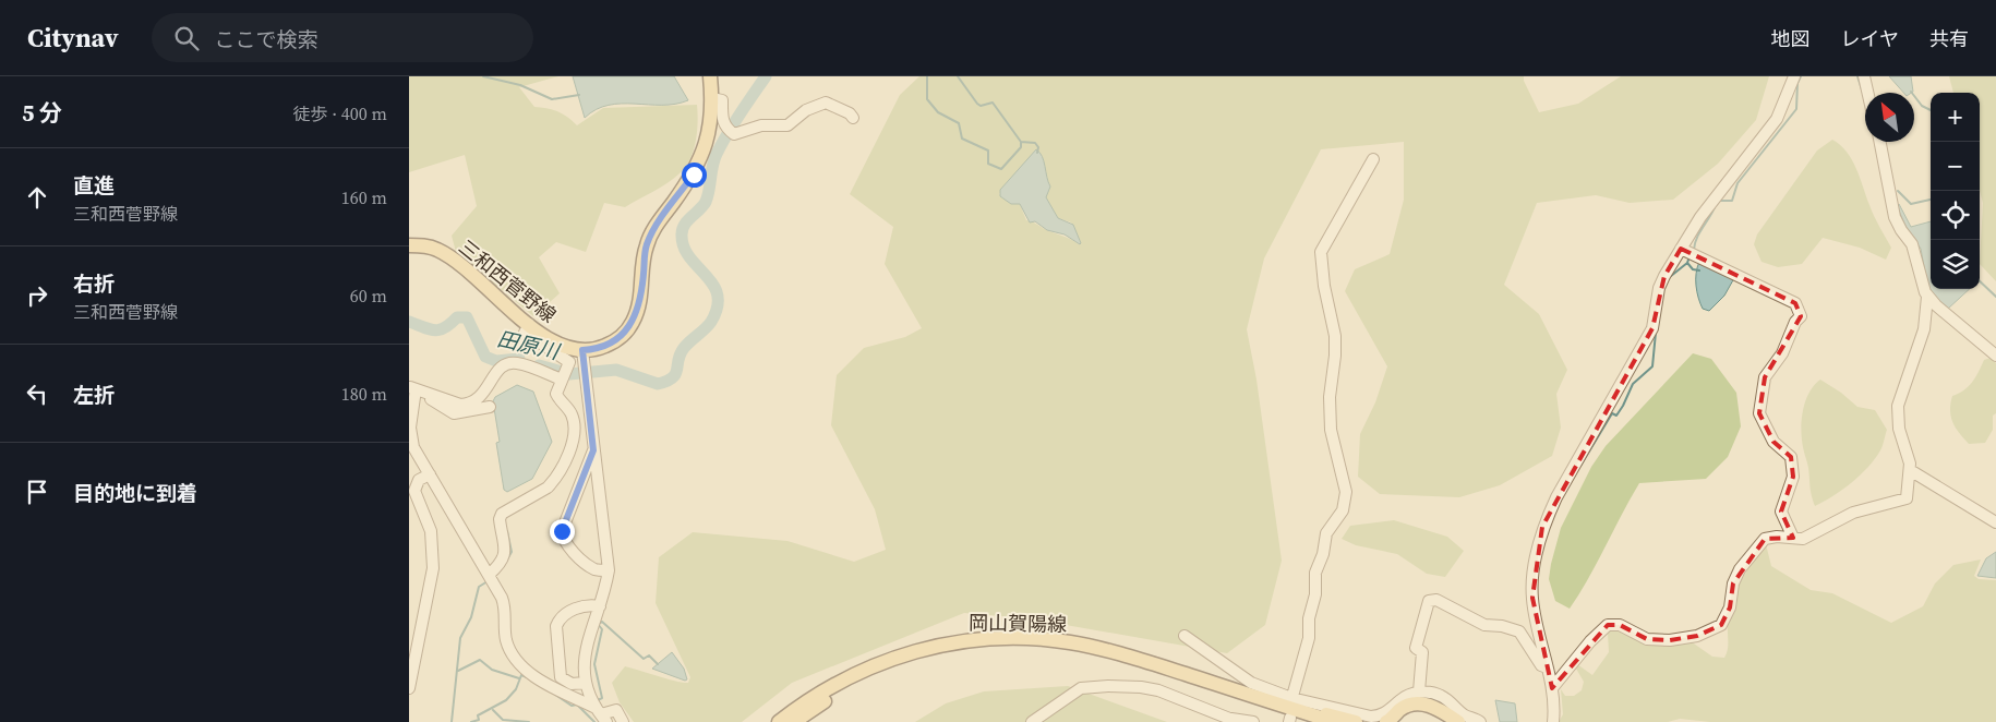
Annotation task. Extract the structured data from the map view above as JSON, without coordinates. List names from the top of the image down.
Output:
{
  "streets": {
    "main road": ["三和西菅野線", "岡山賀陽線"]
  },
  "water": ["田原川"],
  "north": "top left",
  "page": {
    "header": "Citynav",
    "search": "ここで検索",
    "nav": ["地図", "レイヤ", "共有"],
    "heading": ["5 分", "徒歩 · 400 m"],
    "map_buttons": ["+", "−"],
    "list": [
      ["直進", "三和西菅野線", "160 m"],
      ["右折", "三和西菅野線", "60 m"],
      ["左折", "180 m"],
      "目的地に到着"
    ]
  }
}
